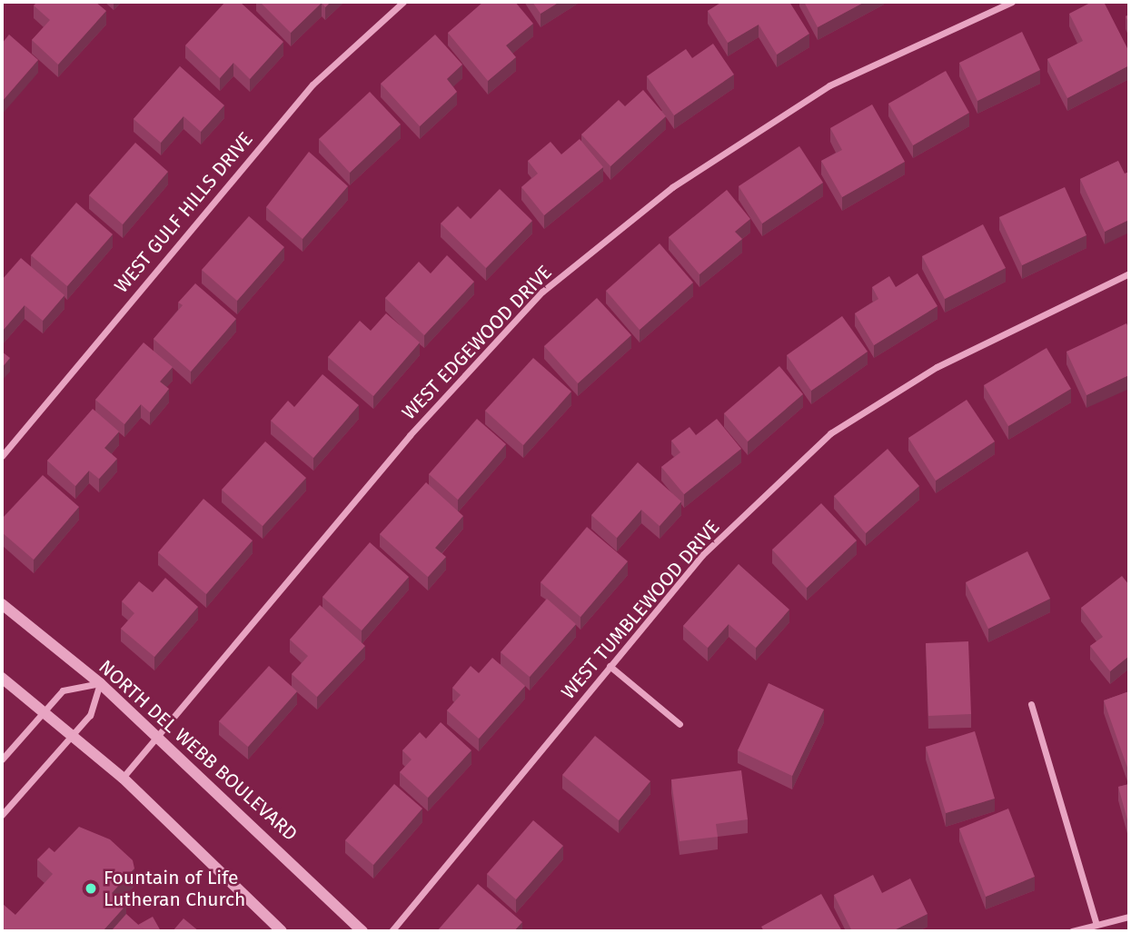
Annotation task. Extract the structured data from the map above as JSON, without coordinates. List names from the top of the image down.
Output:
{
  "streets": {
    "street": [
      "WEST GULF HILLS DRIVE",
      "WEST EDGEWOOD DRIVE",
      "WEST TUMBLEWOOD DRIVE",
      "NORTH DEL WEBB BOULEVARD"
    ]
  },
  "crossings": [
    ["WEST EDGEWOOD DRIVE", "NORTH DEL WEBB BOULEVARD"]
  ],
  "places": ["Fountain of Life Lutheran Church"]
}
